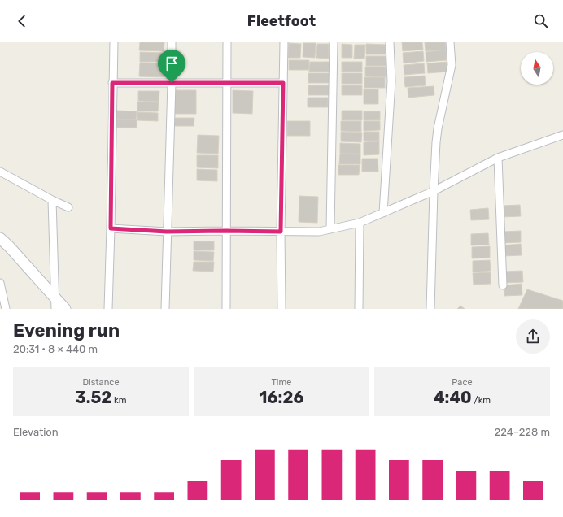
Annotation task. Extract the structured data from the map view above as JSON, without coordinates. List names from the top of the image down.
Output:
{
  "north": "top",
  "page": {
    "header": "Fleetfoot",
    "heading": ["Evening run", "20:31 · 8 × 440 m"],
    "stats": [
      ["Distance", "3.52 km"],
      ["Time", "16:26"],
      ["Pace", "4:40 /km"]
    ],
    "chart": ["Elevation", "224–228 m"]
  }
}
